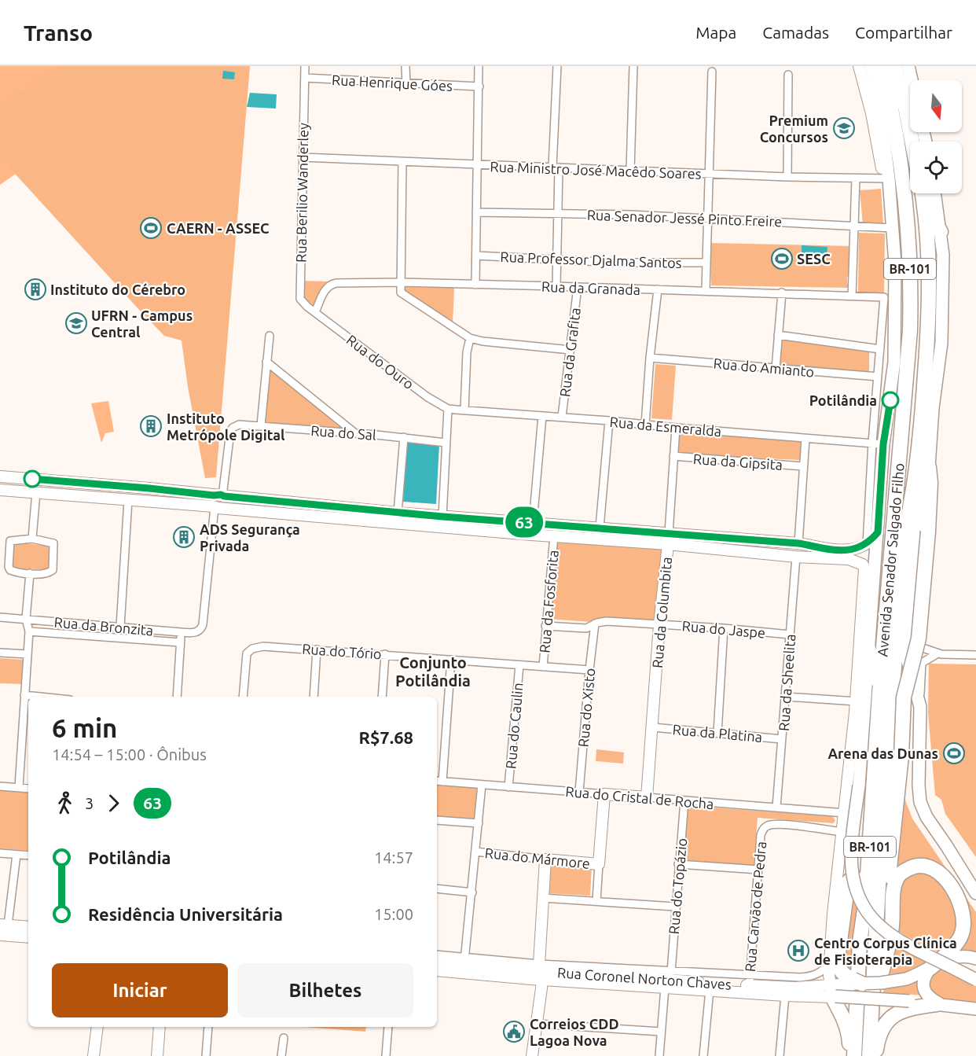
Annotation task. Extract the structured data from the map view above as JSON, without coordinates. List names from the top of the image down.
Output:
{
  "streets": {
    "highway": ["BR-101", "Avenida Senador Salgado Filho"],
    "main road": [
      "Rua da Columbita",
      "Rua do Cristal de Rocha",
      "Rua do Mármore",
      "Rua Coronel Norton Chaves"
    ],
    "street": [
      "Rua Henrique Góes",
      "Rua Ministro José Macêdo Soares",
      "Rua Berilio Wanderley",
      "Rua Senador Jessé Pinto Freire",
      "Rua Professor Djalma Santos",
      "Rua da Granada",
      "Rua da Grafita",
      "Rua do Ouro",
      "Rua do Amianto",
      "Rua da Esmeralda",
      "Rua do Sal",
      "Rua da Gipsita",
      "Rua da Fosforita",
      "Rua da Bronzita",
      "Rua do Jaspe",
      "Rua do Tório",
      "Rua da Sheelita",
      "Rua do Xisto",
      "Rua do Caulin",
      "Rua da Platina",
      "Rua do Topázio",
      "Rua Carvão de Pedra"
    ]
  },
  "crossings": [
    ["Rua Henrique Góes", "Rua Berilio Wanderley"],
    ["Rua Ministro José Macêdo Soares", "Rua Berilio Wanderley"],
    ["Rua Ministro José Macêdo Soares", "Avenida Senador Salgado Filho"],
    ["Rua Berilio Wanderley", "Rua da Granada"],
    ["Rua Berilio Wanderley", "Rua do Ouro"],
    ["Rua Senador Jessé Pinto Freire", "Avenida Senador Salgado Filho"],
    ["Rua da Granada", "Rua da Grafita"],
    ["Rua da Granada", "Rua do Ouro"],
    ["Rua da Granada", "Avenida Senador Salgado Filho"],
    ["Rua da Grafita", "Rua da Esmeralda"],
    ["Rua do Ouro", "Rua da Esmeralda"],
    ["Rua do Amianto", "Avenida Senador Salgado Filho"],
    ["Rua da Esmeralda", "Avenida Senador Salgado Filho"],
    ["Rua da Esmeralda", "Rua da Columbita"],
    ["Rua do Sal", "Rua da Bronzita"],
    ["Rua da Gipsita", "Rua da Columbita"],
    ["Avenida Senador Salgado Filho", "Rua da Sheelita"],
    ["Avenida Senador Salgado Filho", "Rua do Cristal de Rocha"],
    ["Avenida Senador Salgado Filho", "Rua Carvão de Pedra"],
    ["Avenida Senador Salgado Filho", "Rua Coronel Norton Chaves"],
    ["Rua da Fosforita", "Rua do Jaspe"],
    ["Rua da Fosforita", "Rua do Tório"],
    ["Rua da Columbita", "Rua do Jaspe"],
    ["Rua da Columbita", "Rua da Platina"],
    ["Rua da Columbita", "Rua do Cristal de Rocha"],
    ["Rua do Jaspe", "Rua da Sheelita"],
    ["Rua do Jaspe", "Rua do Xisto"],
    ["Rua do Tório", "Rua do Xisto"],
    ["Rua do Tório", "Rua do Caulin"],
    ["Rua da Sheelita", "Rua da Platina"],
    ["Rua da Sheelita", "Rua do Cristal de Rocha"],
    ["Rua do Xisto", "Rua do Cristal de Rocha"],
    ["Rua do Caulin", "Rua do Cristal de Rocha"],
    ["Rua do Cristal de Rocha", "Rua do Topázio"],
    ["Rua do Topázio", "Rua Coronel Norton Chaves"],
    ["Rua Carvão de Pedra", "Rua Coronel Norton Chaves"]
  ],
  "districts": ["Conjunto Potilândia"],
  "places": {
    "school or university": ["Premium Concursos", "UFRN - Campus Central"],
    "sports": ["CAERN - ASSEC", "SESC", "Arena das Dunas"],
    "building": ["Instituto do Cérebro", "Instituto Metrópole Digital", "ADS Segurança Privada"],
    "other": ["Potilândia"],
    "hospital": ["Centro Corpus Clínica de Fisioterapia"],
    "public building": ["Correios CDD Lagoa Nova"]
  },
  "lines": ["bus line 63"],
  "north": "bottom",
  "page": {
    "header": "Transo",
    "nav": ["Mapa", "Camadas", "Compartilhar"],
    "on_map": "63",
    "heading": ["6 min", "14:54 – 15:00 · Ônibus", "R$7.68"],
    "legs": ["3", "63"],
    "list": [
      {
        "name": "Potilândia",
        "value": "14:57"
      },
      {
        "name": "Residência Universitária",
        "value": "15:00"
      }
    ],
    "buttons": ["Iniciar", "Bilhetes"]
  }
}
